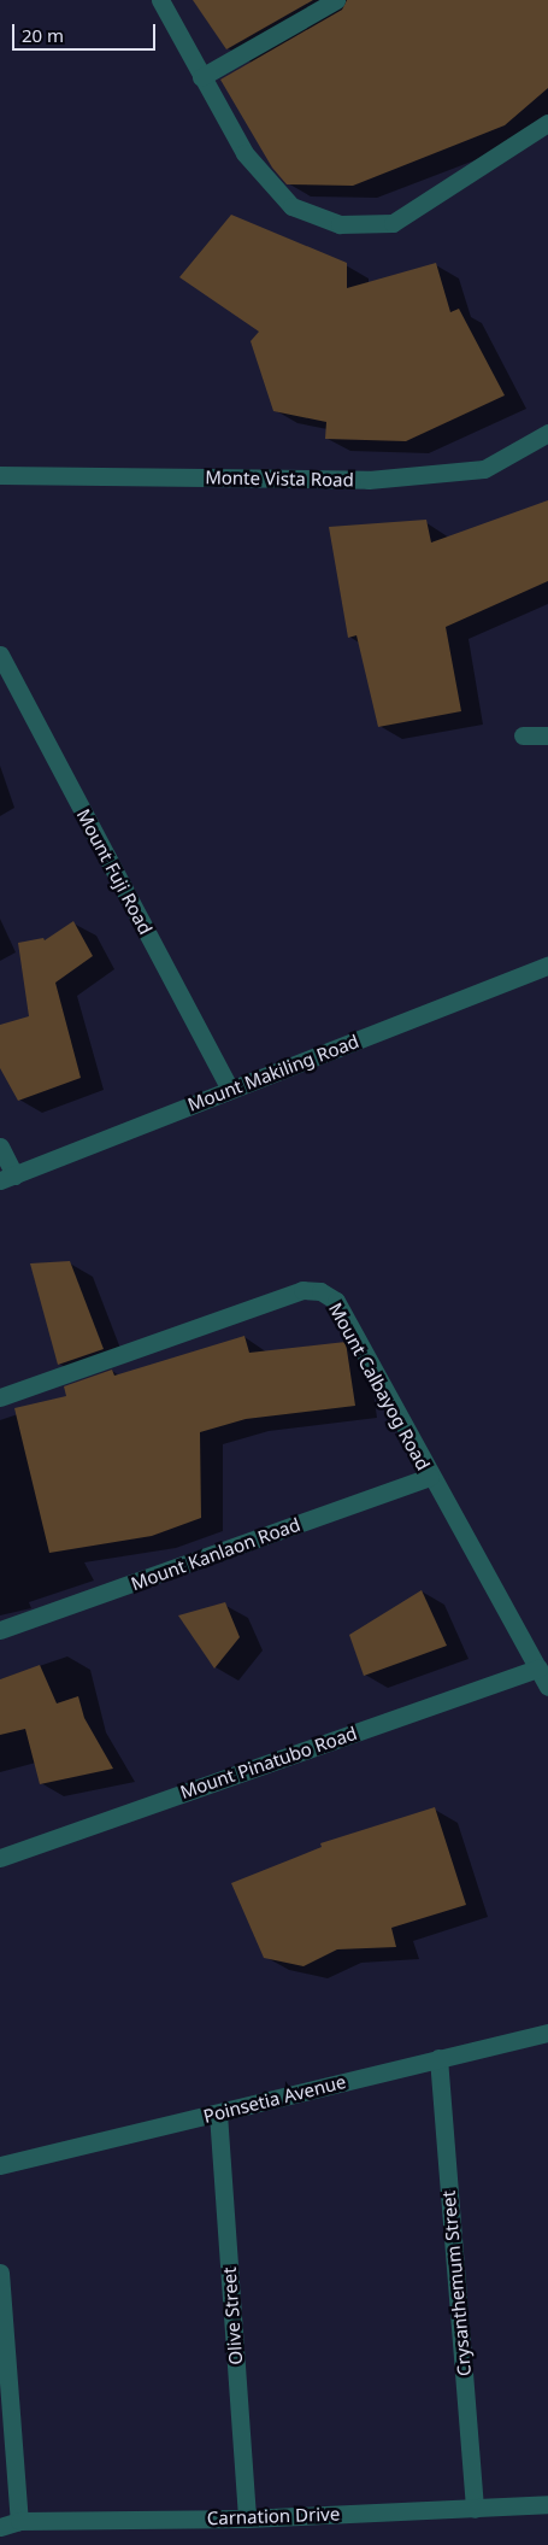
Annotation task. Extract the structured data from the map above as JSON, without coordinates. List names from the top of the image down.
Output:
{
  "streets": {
    "street": [
      "Monte Vista Road",
      "Mount Fuji Road",
      "Mount Makiling Road",
      "Mount Calbayog Road",
      "Mount Kanlaon Road",
      "Mount Pinatubo Road",
      "Poinsetia Avenue",
      "Crysanthemum Street",
      "Olive Street",
      "Carnation Drive"
    ]
  },
  "crossings": [
    ["Mount Fuji Road", "Mount Makiling Road"],
    ["Mount Calbayog Road", "Mount Kanlaon Road"],
    ["Mount Calbayog Road", "Mount Pinatubo Road"],
    ["Poinsetia Avenue", "Crysanthemum Street"],
    ["Poinsetia Avenue", "Olive Street"],
    ["Crysanthemum Street", "Carnation Drive"],
    ["Olive Street", "Carnation Drive"]
  ],
  "scale_bar": "20 m"
}
